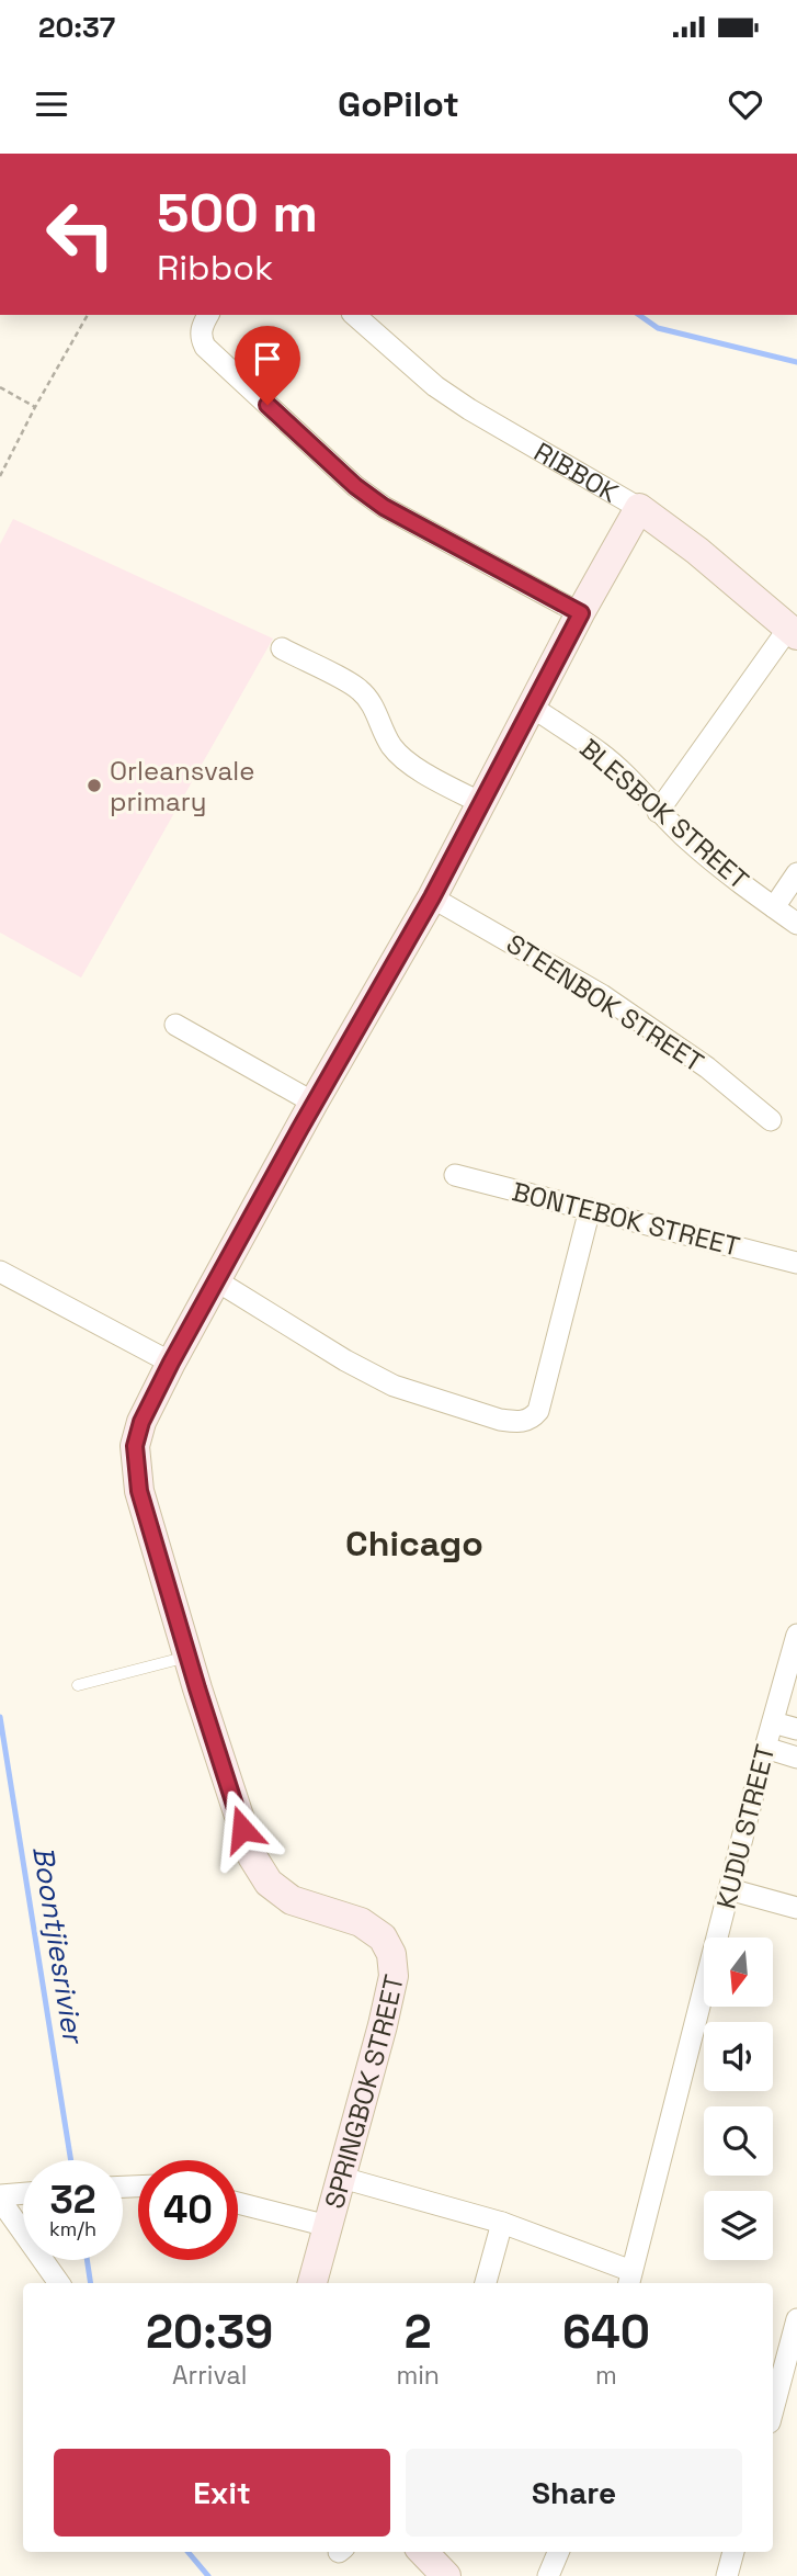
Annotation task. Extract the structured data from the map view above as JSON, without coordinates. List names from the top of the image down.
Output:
{
  "streets": {
    "street": [
      "RIBBOK",
      "BLESBOK STREET",
      "STEENBOK STREET",
      "BONTEBOK STREET",
      "KUDU STREET",
      "SPRINGBOK STREET"
    ]
  },
  "crossings": [
    ["RIBBOK", "SPRINGBOK STREET"],
    ["BLESBOK STREET", "SPRINGBOK STREET"],
    ["STEENBOK STREET", "SPRINGBOK STREET"]
  ],
  "districts": ["Chicago"],
  "water": ["Boontjiesrivier"],
  "places": ["Orleansvale primary"],
  "north": "bottom",
  "page": {
    "status": "20:37",
    "header": "GoPilot",
    "turn": ["500 m", "Ribbok"],
    "speed": "32 km/h",
    "limit": "40",
    "eta": [
      "20:39",
      "Arrival",
      "2",
      "min",
      "640",
      "m"
    ],
    "buttons": ["Exit", "Share"]
  }
}
